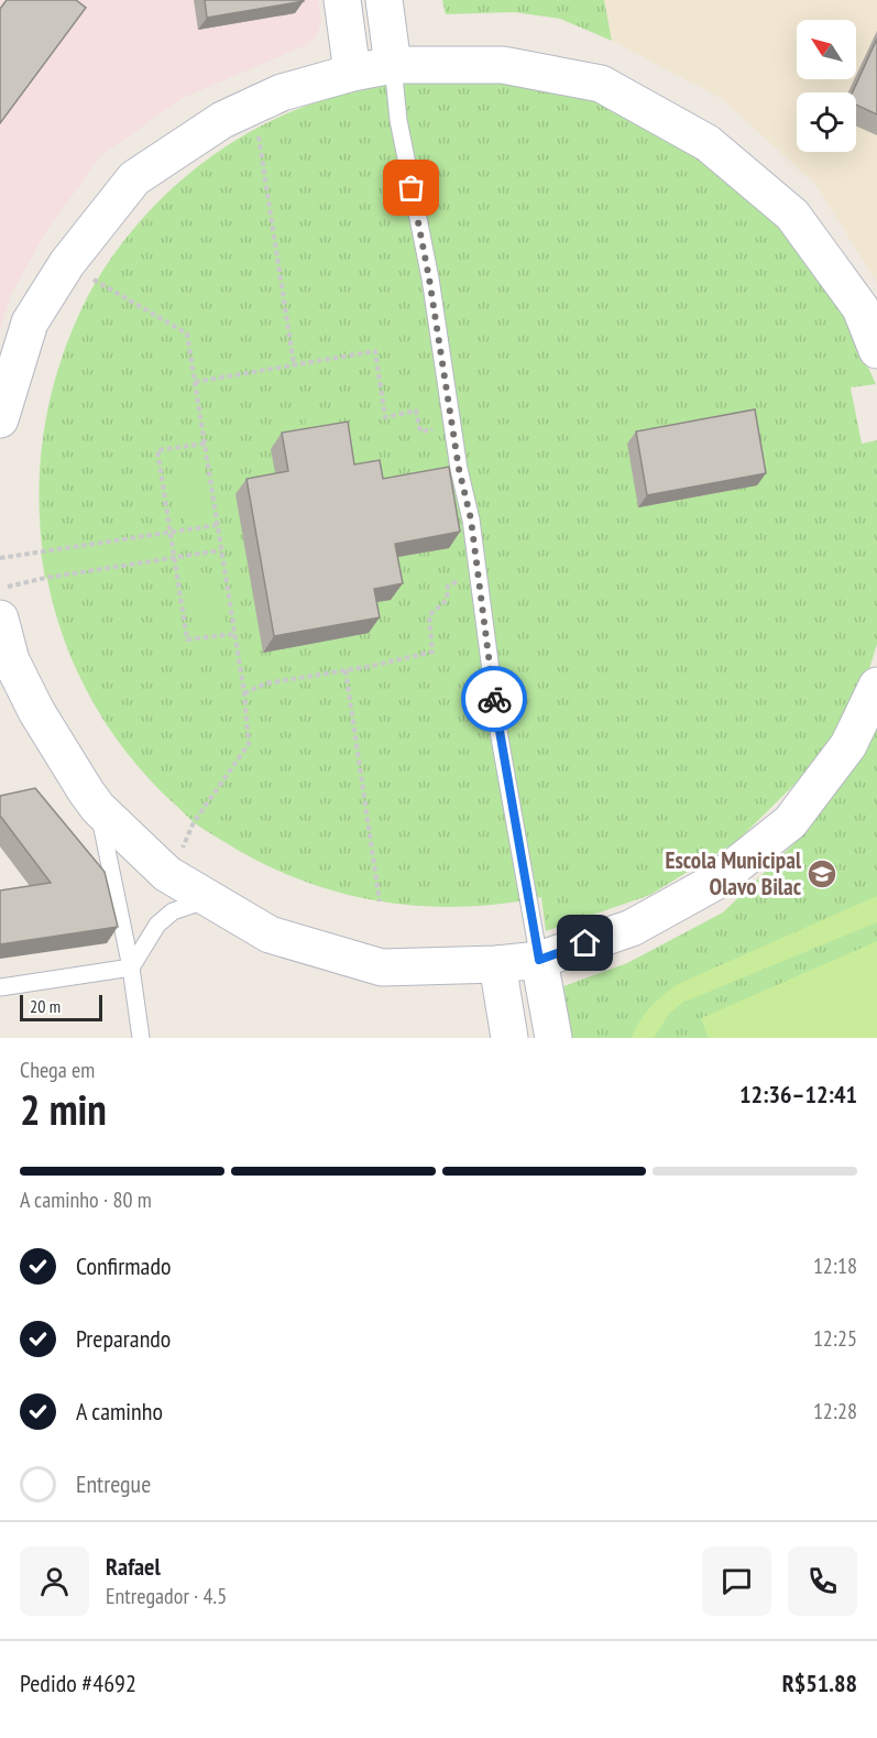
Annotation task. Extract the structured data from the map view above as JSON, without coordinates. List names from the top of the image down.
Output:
{
  "places": {
    "school or university": ["Escola Municipal Olavo Bilac"]
  },
  "scale_bar": "20 m",
  "north": "top left",
  "page": {
    "scale": "20 m",
    "heading": ["2 min", "Chega em", "12:36–12:41"],
    "panel": [
      "Rafael",
      "Entregador · 4.5",
      "Pedido #4692",
      "R$51.88"
    ],
    "bar": "A caminho · 80 m",
    "list": [
      ["Confirmado", "12:18"],
      ["Preparando", "12:25"],
      ["A caminho", "12:28"],
      "Entregue"
    ]
  }
}
